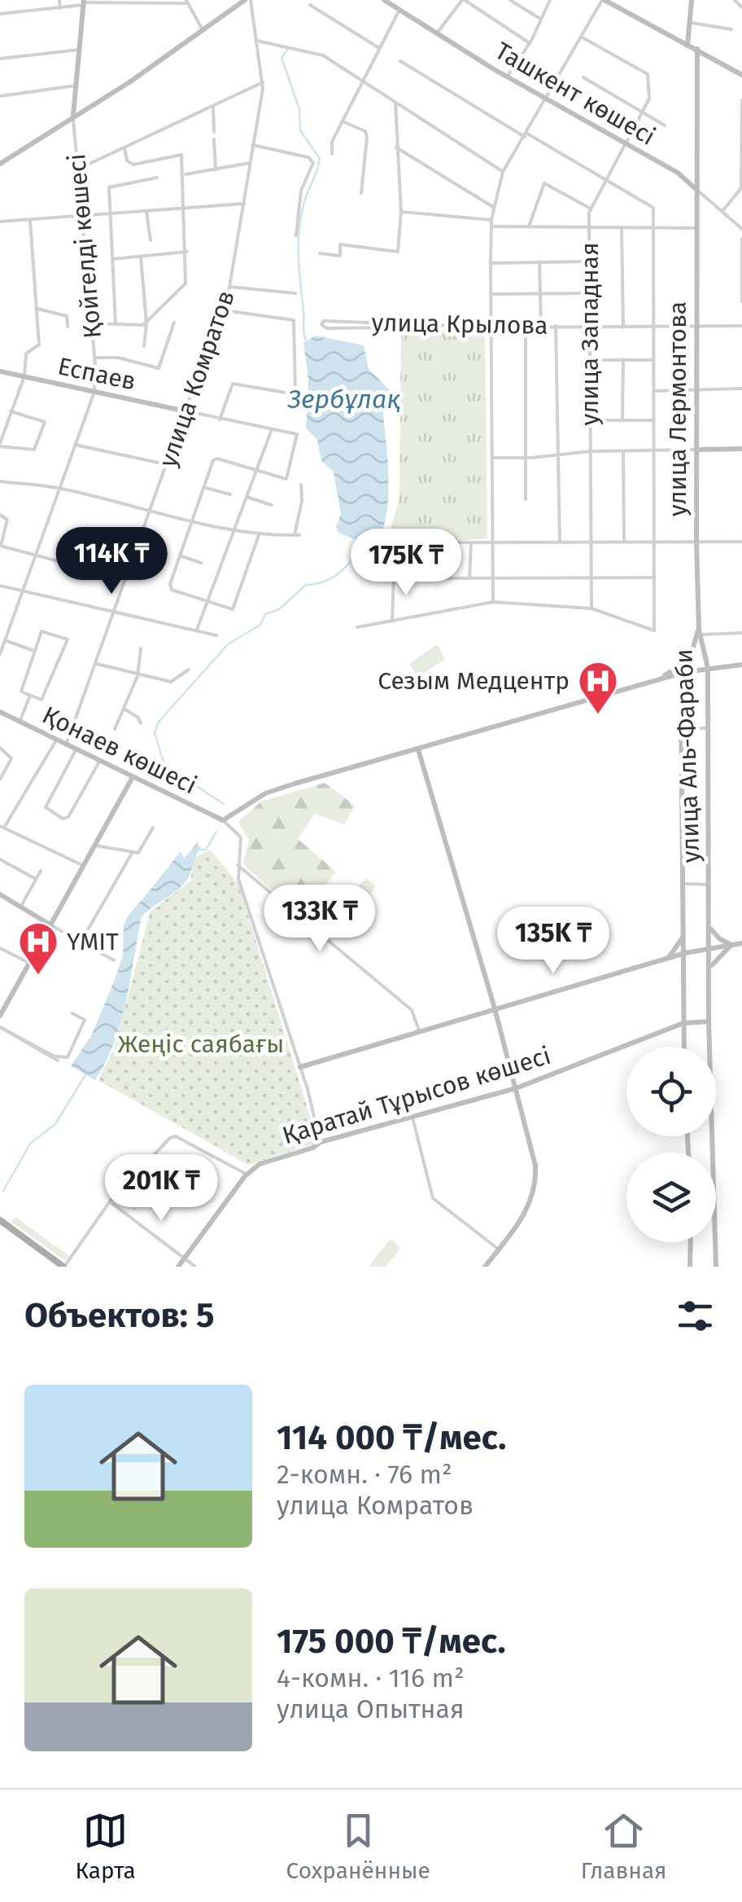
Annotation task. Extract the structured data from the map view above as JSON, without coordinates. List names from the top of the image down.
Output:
{
  "streets": {
    "main road": [
      "Ташкент көшесі",
      "Еспаев",
      "улица Лермонтова",
      "Қонаев көшесі",
      "улица Аль-Фараби",
      "Қаратай Тұрысов көшесі"
    ],
    "street": [
      "Қойгелді көшесі",
      "улица Крылова",
      "улица Западная",
      "улица Комратов"
    ]
  },
  "crossings": [
    ["Ташкент көшесі", "улица Западная"],
    ["Ташкент көшесі", "улица Лермонтова"],
    ["Қойгелді көшесі", "Еспаев"],
    ["улица Крылова", "улица Западная"],
    ["улица Крылова", "улица Лермонтова"],
    ["Еспаев", "улица Комратов"],
    ["улица Комратов", "Қонаев көшесі"],
    ["улица Лермонтова", "улица Аль-Фараби"],
    ["улица Аль-Фараби", "Қаратай Тұрысов көшесі"]
  ],
  "water": ["Зербұлақ"],
  "parks": ["Жеңіс саябағы"],
  "places": {
    "hospital": ["Сезым Медцентр", "YMIT"]
  },
  "page": {
    "price": [
      "114K ₸",
      "175K ₸",
      "133K ₸",
      "135K ₸",
      "201K ₸"
    ],
    "heading": "Объектов: 5",
    "list": [
      {
        "name": "114 000 ₸/мес.",
        "note": "2-комн. · 76 m² · улица Комратов"
      },
      {
        "name": "175 000 ₸/мес.",
        "note": "4-комн. · 116 m² · улица Опытная"
      }
    ],
    "tabs": ["Карта", "Сохранённые", "Главная"]
  }
}
